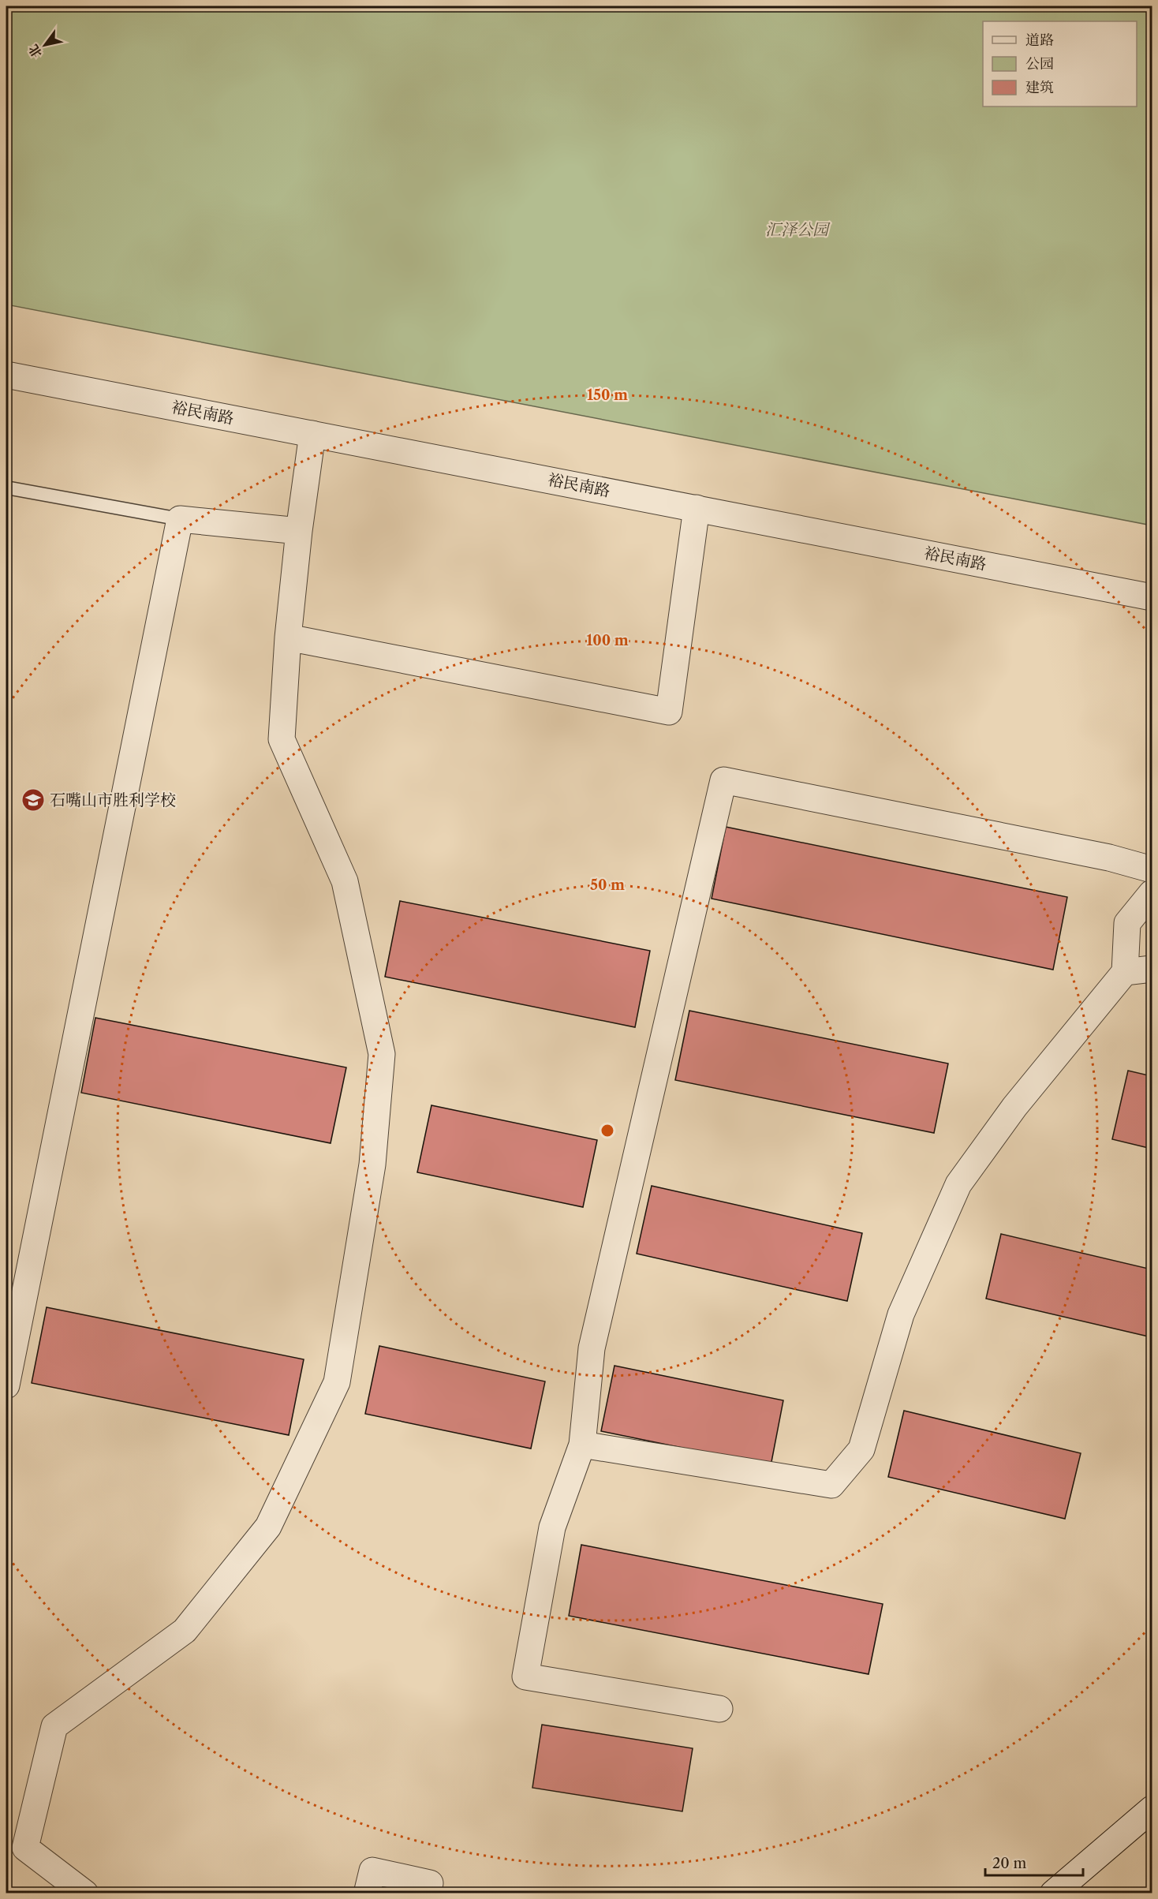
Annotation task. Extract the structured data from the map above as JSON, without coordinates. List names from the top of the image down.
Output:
{
  "streets": {
    "street": ["裕民南路"]
  },
  "parks": ["汇泽公园"],
  "places": {
    "school or university": ["石嘴山市胜利学校"]
  },
  "legend": ["道路", "公园", "建筑"],
  "scale_bar": "20 m",
  "north": "bottom left",
  "rings": ["150 m", "100 m", "50 m"]
}
